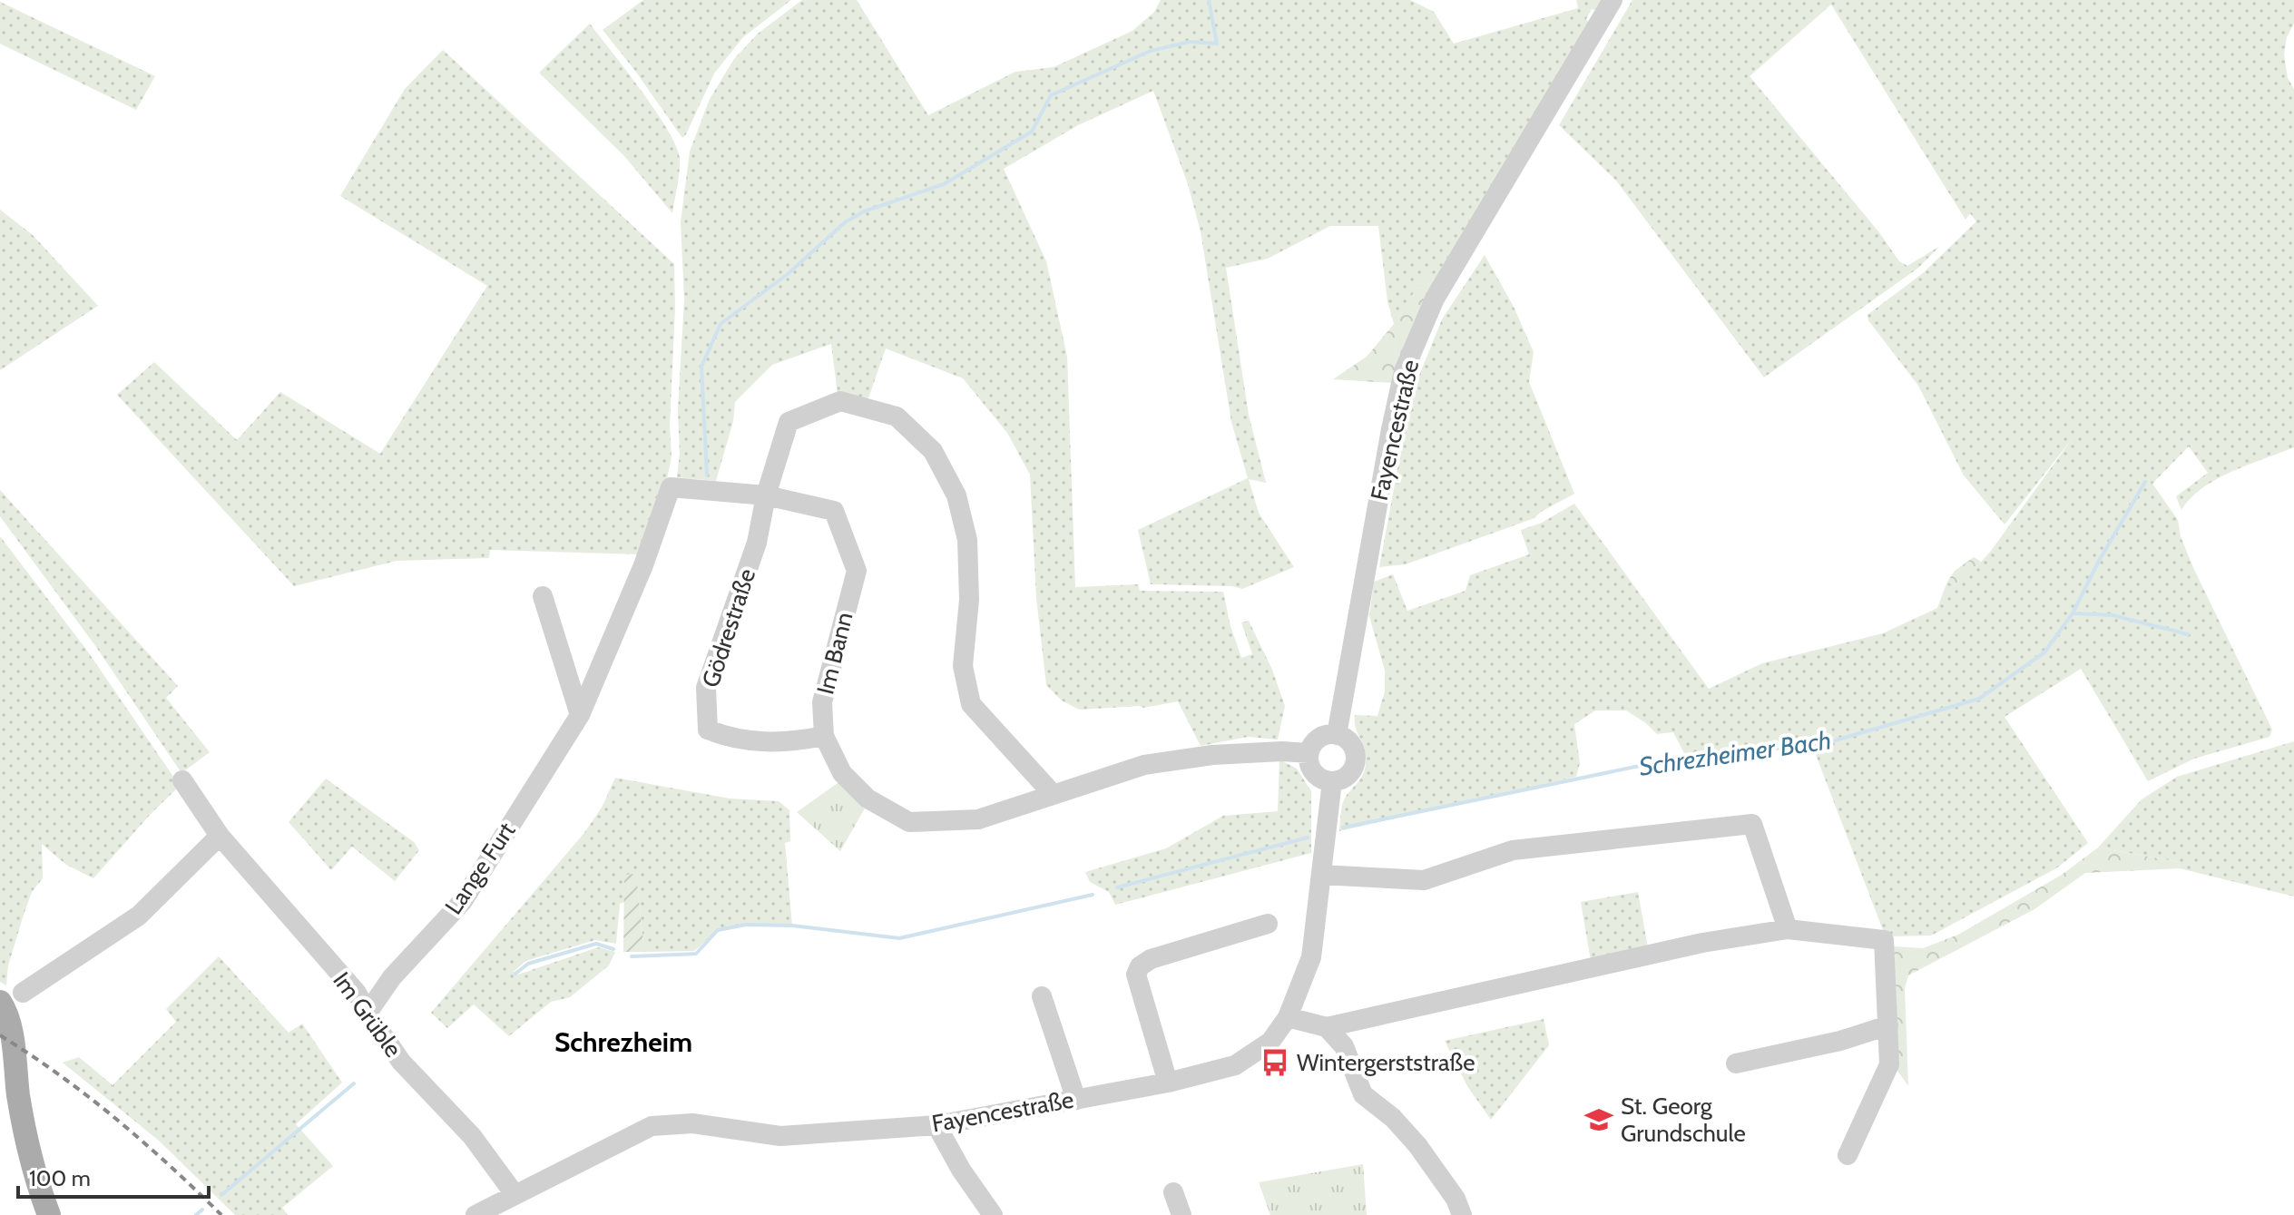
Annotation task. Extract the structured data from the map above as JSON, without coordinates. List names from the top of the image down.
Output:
{
  "streets": {
    "street": [
      "Fayencestraße",
      "Gödrestraße",
      "Im Bann",
      "Lange Furt",
      "Im Grüble"
    ]
  },
  "crossings": [
    ["Fayencestraße", "Im Bann"],
    ["Fayencestraße", "Im Grüble"],
    ["Gödrestraße", "Im Bann"],
    ["Im Bann", "Lange Furt"],
    ["Lange Furt", "Im Grüble"]
  ],
  "districts": ["Schrezheim"],
  "water": ["Schrezheimer Bach"],
  "places": {
    "bus stop": ["Wintergerststraße"],
    "school or university": ["St. Georg Grundschule"]
  },
  "scale_bar": "100 m"
}
